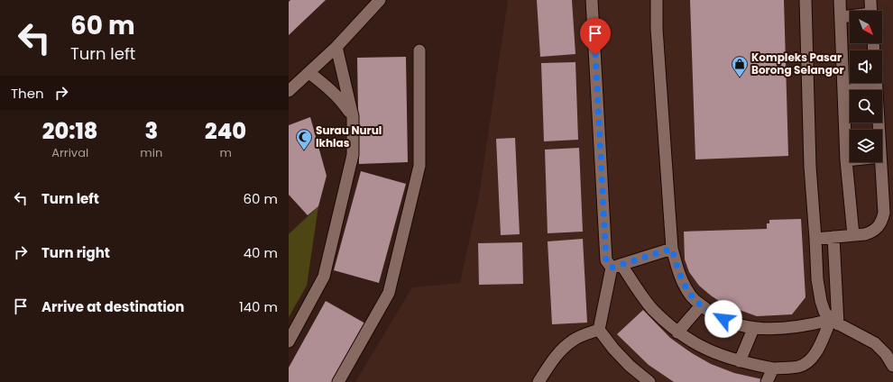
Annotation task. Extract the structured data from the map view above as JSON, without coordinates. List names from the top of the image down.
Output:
{
  "places": {
    "shop": ["Kompleks Pasar Borong Selangor"],
    "mosque": ["Surau Nurul Ikhlas"]
  },
  "north": "bottom right",
  "page": {
    "turn": ["60 m", "Turn left"],
    "then": "Then",
    "eta": [
      "20:18",
      "Arrival",
      "3",
      "min",
      "240",
      "m"
    ],
    "list": [
      {
        "name": "Turn left",
        "value": "60 m"
      },
      {
        "name": "Turn right",
        "value": "40 m"
      },
      {
        "name": "Arrive at destination",
        "value": "140 m"
      }
    ]
  }
}
